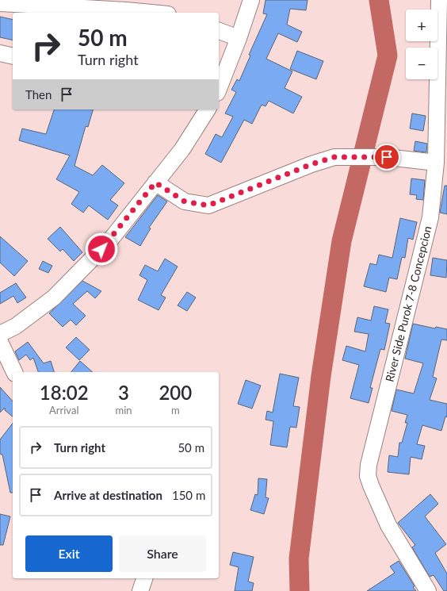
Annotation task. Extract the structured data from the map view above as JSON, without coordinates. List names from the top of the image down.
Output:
{
  "streets": {
    "street": ["River Side Purok 7-8 Concepcion"]
  },
  "page": {
    "map_buttons": ["+", "−"],
    "turn": ["50 m", "Turn right"],
    "then": "Then",
    "eta": [
      "18:02",
      "Arrival",
      "3",
      "min",
      "200",
      "m"
    ],
    "list": [
      {
        "name": "Turn right",
        "value": "50 m"
      },
      {
        "name": "Arrive at destination",
        "value": "150 m"
      }
    ],
    "buttons": ["Exit", "Share"]
  }
}
